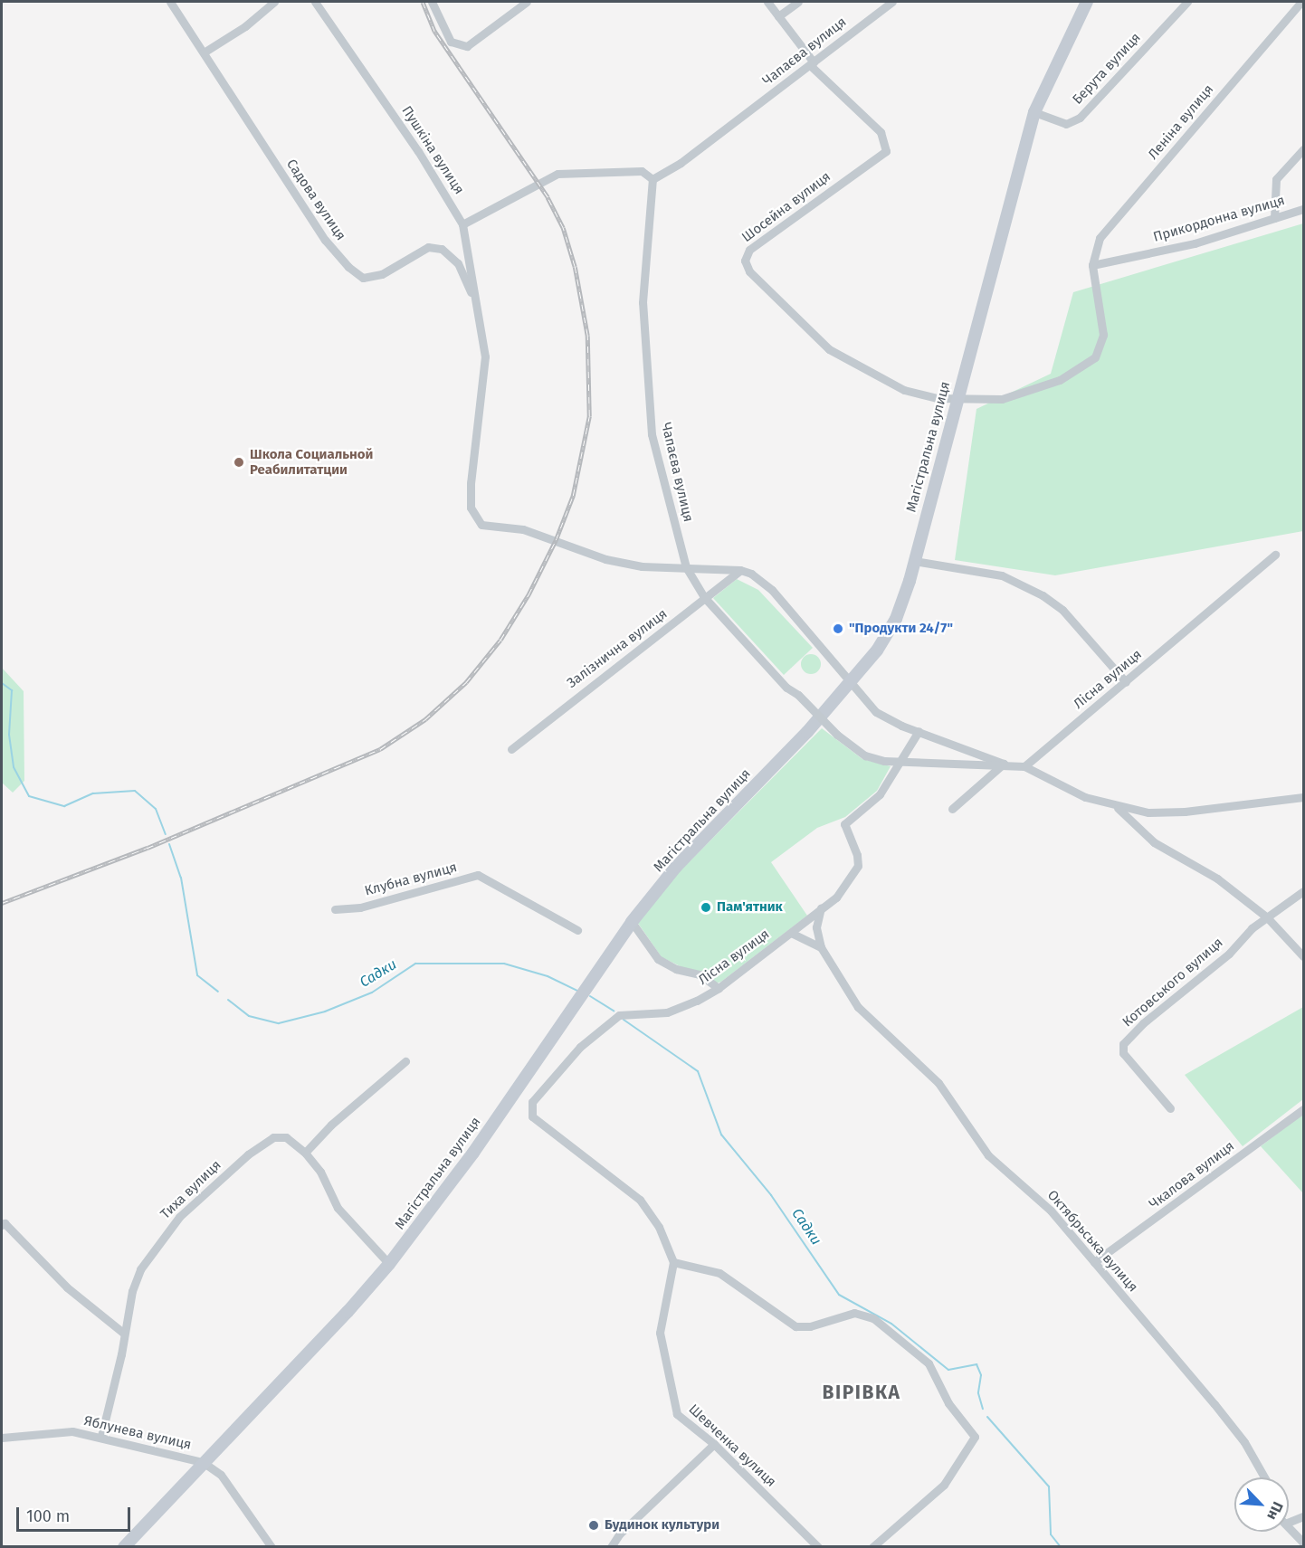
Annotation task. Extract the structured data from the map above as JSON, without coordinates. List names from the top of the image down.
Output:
{
  "streets": {
    "main road": ["Магістральна вулиця"],
    "street": [
      "Чапаєва вулиця",
      "Берута вулиця",
      "Леніна вулиця",
      "Пушкіна вулиця",
      "Садова вулиця",
      "Шосейна вулиця",
      "Прикордонна вулиця",
      "Залізнична вулиця",
      "Лісна вулиця",
      "Клубна вулиця",
      "Котовського вулиця",
      "Чкалова вулиця",
      "Тиха вулиця",
      "Октябрьська вулиця",
      "Яблунева вулиця",
      "Шевченка вулиця"
    ]
  },
  "crossings": [
    ["Чапаєва вулиця", "Пушкіна вулиця"],
    ["Чапаєва вулиця", "Шосейна вулиця"],
    ["Чапаєва вулиця", "Залізнична вулиця"],
    ["Чапаєва вулиця", "Лісна вулиця"],
    ["Берута вулиця", "Магістральна вулиця"],
    ["Леніна вулиця", "Прикордонна вулиця"],
    ["Пушкіна вулиця", "Садова вулиця"],
    ["Шосейна вулиця", "Магістральна вулиця"],
    ["Магістральна вулиця", "Тиха вулиця"],
    ["Магістральна вулиця", "Яблунева вулиця"],
    ["Лісна вулиця", "Шевченка вулиця"],
    ["Чкалова вулиця", "Октябрьська вулиця"],
    ["Тиха вулиця", "Яблунева вулиця"]
  ],
  "districts": ["ВІРІВКА"],
  "water": ["Садки"],
  "places": [
    "Школа Социальной Реабилитатции",
    "\"Продукти 24/7\"",
    "Пам'ятник",
    "Будинок культури"
  ],
  "scale_bar": "100 m",
  "north": "bottom right"
}
